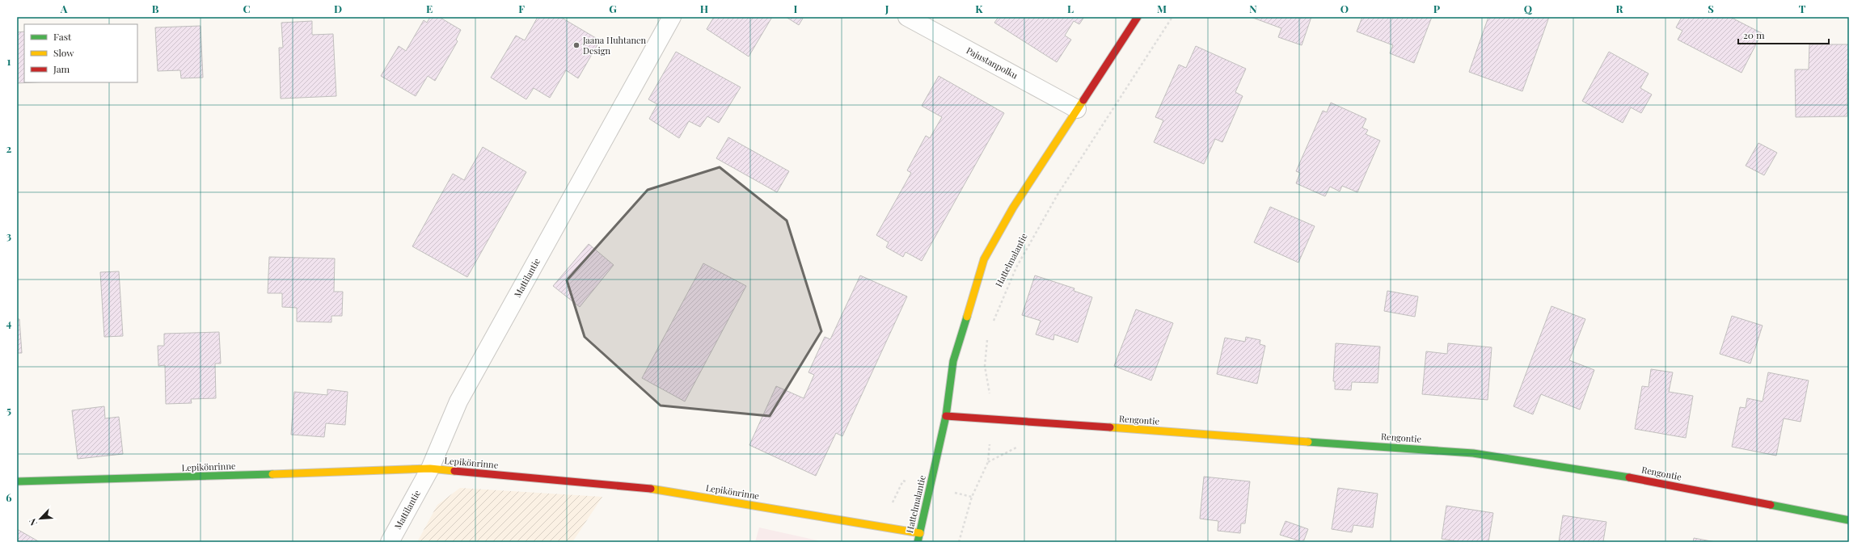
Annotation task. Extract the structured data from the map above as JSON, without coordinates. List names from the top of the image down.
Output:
{
  "streets": {
    "street": [
      "Pajustanpolku",
      "Hattelmalantie",
      "Mattilantie",
      "Rengontie",
      "Lepikönrinne"
    ]
  },
  "crossings": [
    ["Pajustanpolku", "Hattelmalantie"],
    ["Hattelmalantie", "Rengontie"],
    ["Hattelmalantie", "Lepikönrinne"],
    ["Mattilantie", "Lepikönrinne"]
  ],
  "places": ["Jaana Huhtanen Design"],
  "legend": ["Fast", "Slow", "Jam"],
  "scale_bar": "20 m",
  "north": "bottom left",
  "grid": {
    "columns": [
      "A",
      "B",
      "C",
      "D",
      "E",
      "F",
      "G",
      "H",
      "I",
      "J",
      "K",
      "L",
      "M",
      "N",
      "O",
      "P",
      "Q",
      "R",
      "S",
      "T"
    ],
    "rows": [
      "1",
      "2",
      "3",
      "4",
      "5",
      "6"
    ]
  }
}
